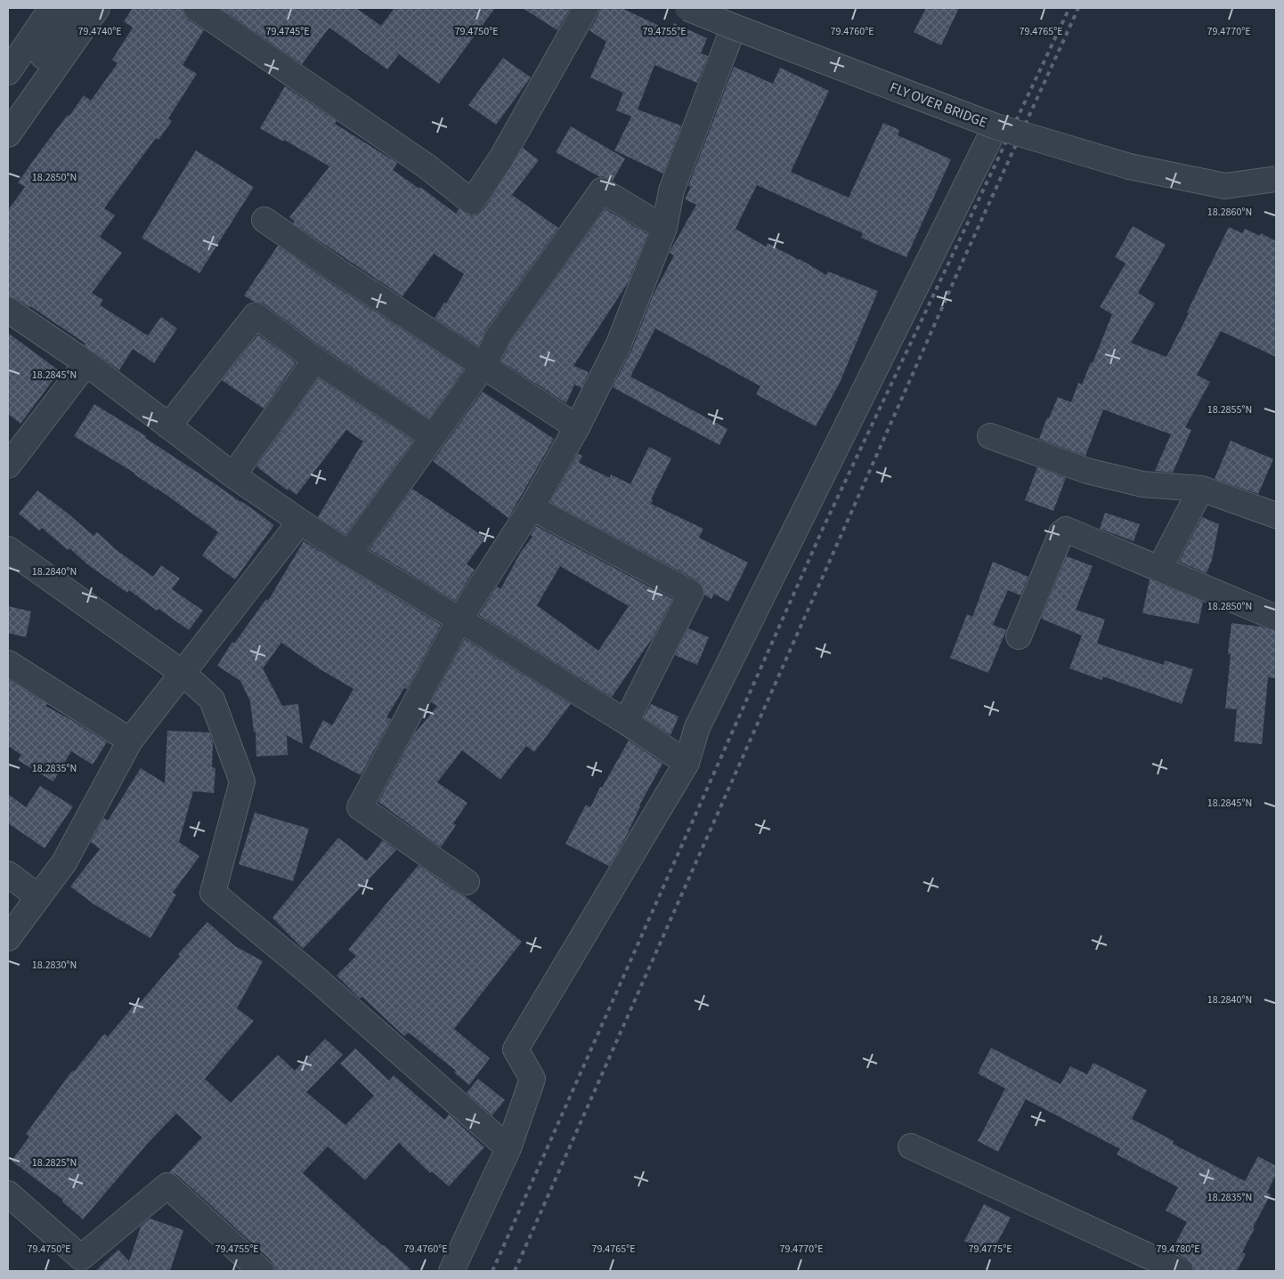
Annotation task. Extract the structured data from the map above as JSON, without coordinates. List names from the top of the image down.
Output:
{
  "streets": {
    "street": ["FLY OVER BRIDGE"]
  },
  "coordinates": [
    "79.4740°E",
    "79.4745°E",
    "79.4750°E",
    "79.4755°E",
    "79.4760°E",
    "79.4765°E",
    "79.4770°E",
    "18.2850°N",
    "18.2860°N",
    "18.2845°N",
    "18.2855°N",
    "18.2840°N",
    "18.2835°N",
    "18.2830°N",
    "18.2825°N",
    "79.4775°E",
    "79.4780°E"
  ]
}
